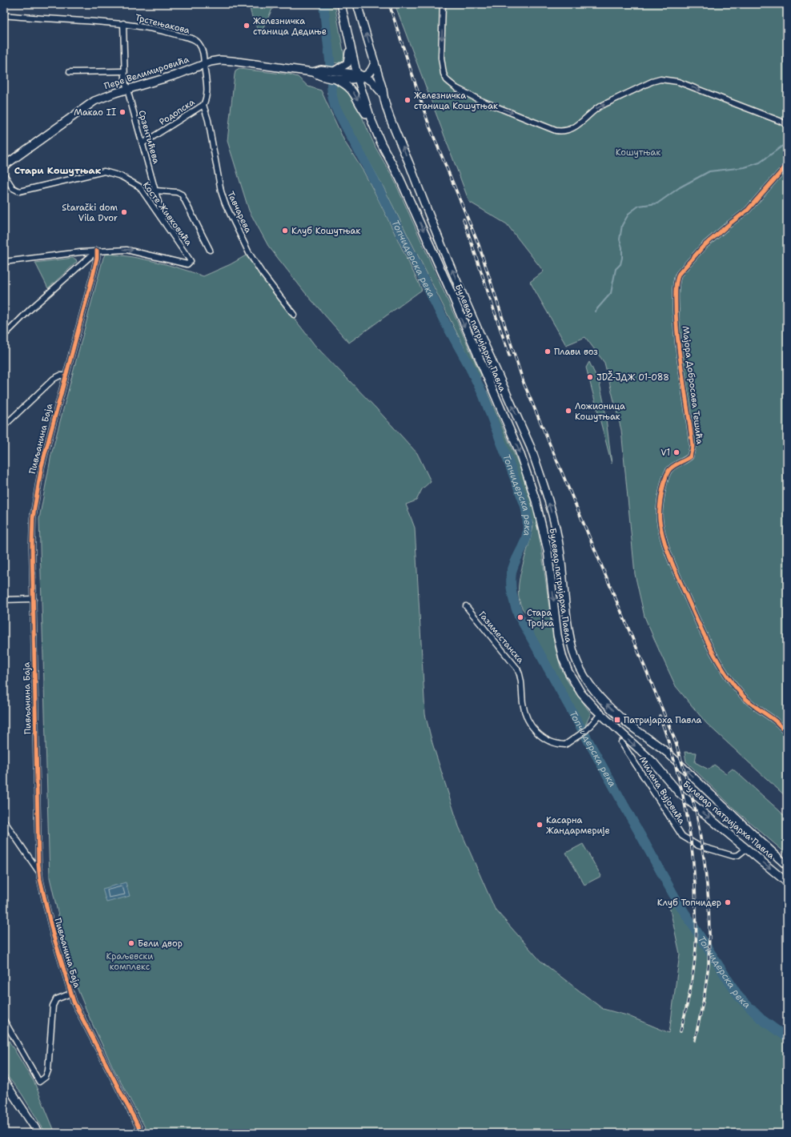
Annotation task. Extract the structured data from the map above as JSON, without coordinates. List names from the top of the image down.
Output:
{
  "streets": {
    "main road": ["Пере Велимировића", "Булевар патријарха Павла"],
    "street": [
      "Трстењакова",
      "Родопска",
      "Срзентићева",
      "Тавчарева",
      "Косте Живковића",
      "Мајора Добросава Тешића",
      "Пивљанина Баја",
      "Газиместанска",
      "Милана Вујовића"
    ]
  },
  "crossings": [
    ["Трстењакова", "Пере Велимировића"],
    ["Трстењакова", "Срзентићева"],
    ["Пере Велимировића", "Срзентићева"],
    ["Пере Велимировића", "Булевар патријарха Павла"],
    ["Родопска", "Срзентићева"],
    ["Родопска", "Тавчарева"],
    ["Срзентићева", "Косте Живковића"],
    ["Косте Живковића", "Пивљанина Баја"],
    ["Булевар патријарха Павла", "Газиместанска"],
    ["Булевар патријарха Павла", "Милана Вујовића"]
  ],
  "districts": ["Стари Кошутњак"],
  "water": ["Топчидерска река"],
  "parks": ["Кошутњак", "Краљевски комплекс"],
  "places": {
    "other": [
      "Железничка станица Дедиње",
      "Железничка станица Кошутњак",
      "Макао II",
      "Starački dom Vila Dvor",
      "Клуб Кошутњак",
      "Плави воз",
      "JDŽ-JДЖ 01-088",
      "Ложионица Кошутњак",
      "V1",
      "Стара Тројка",
      "Касарна Жандармерије",
      "Клуб Топчидер",
      "Бели двор"
    ],
    "transit": ["Патријарха Павла"]
  }
}
